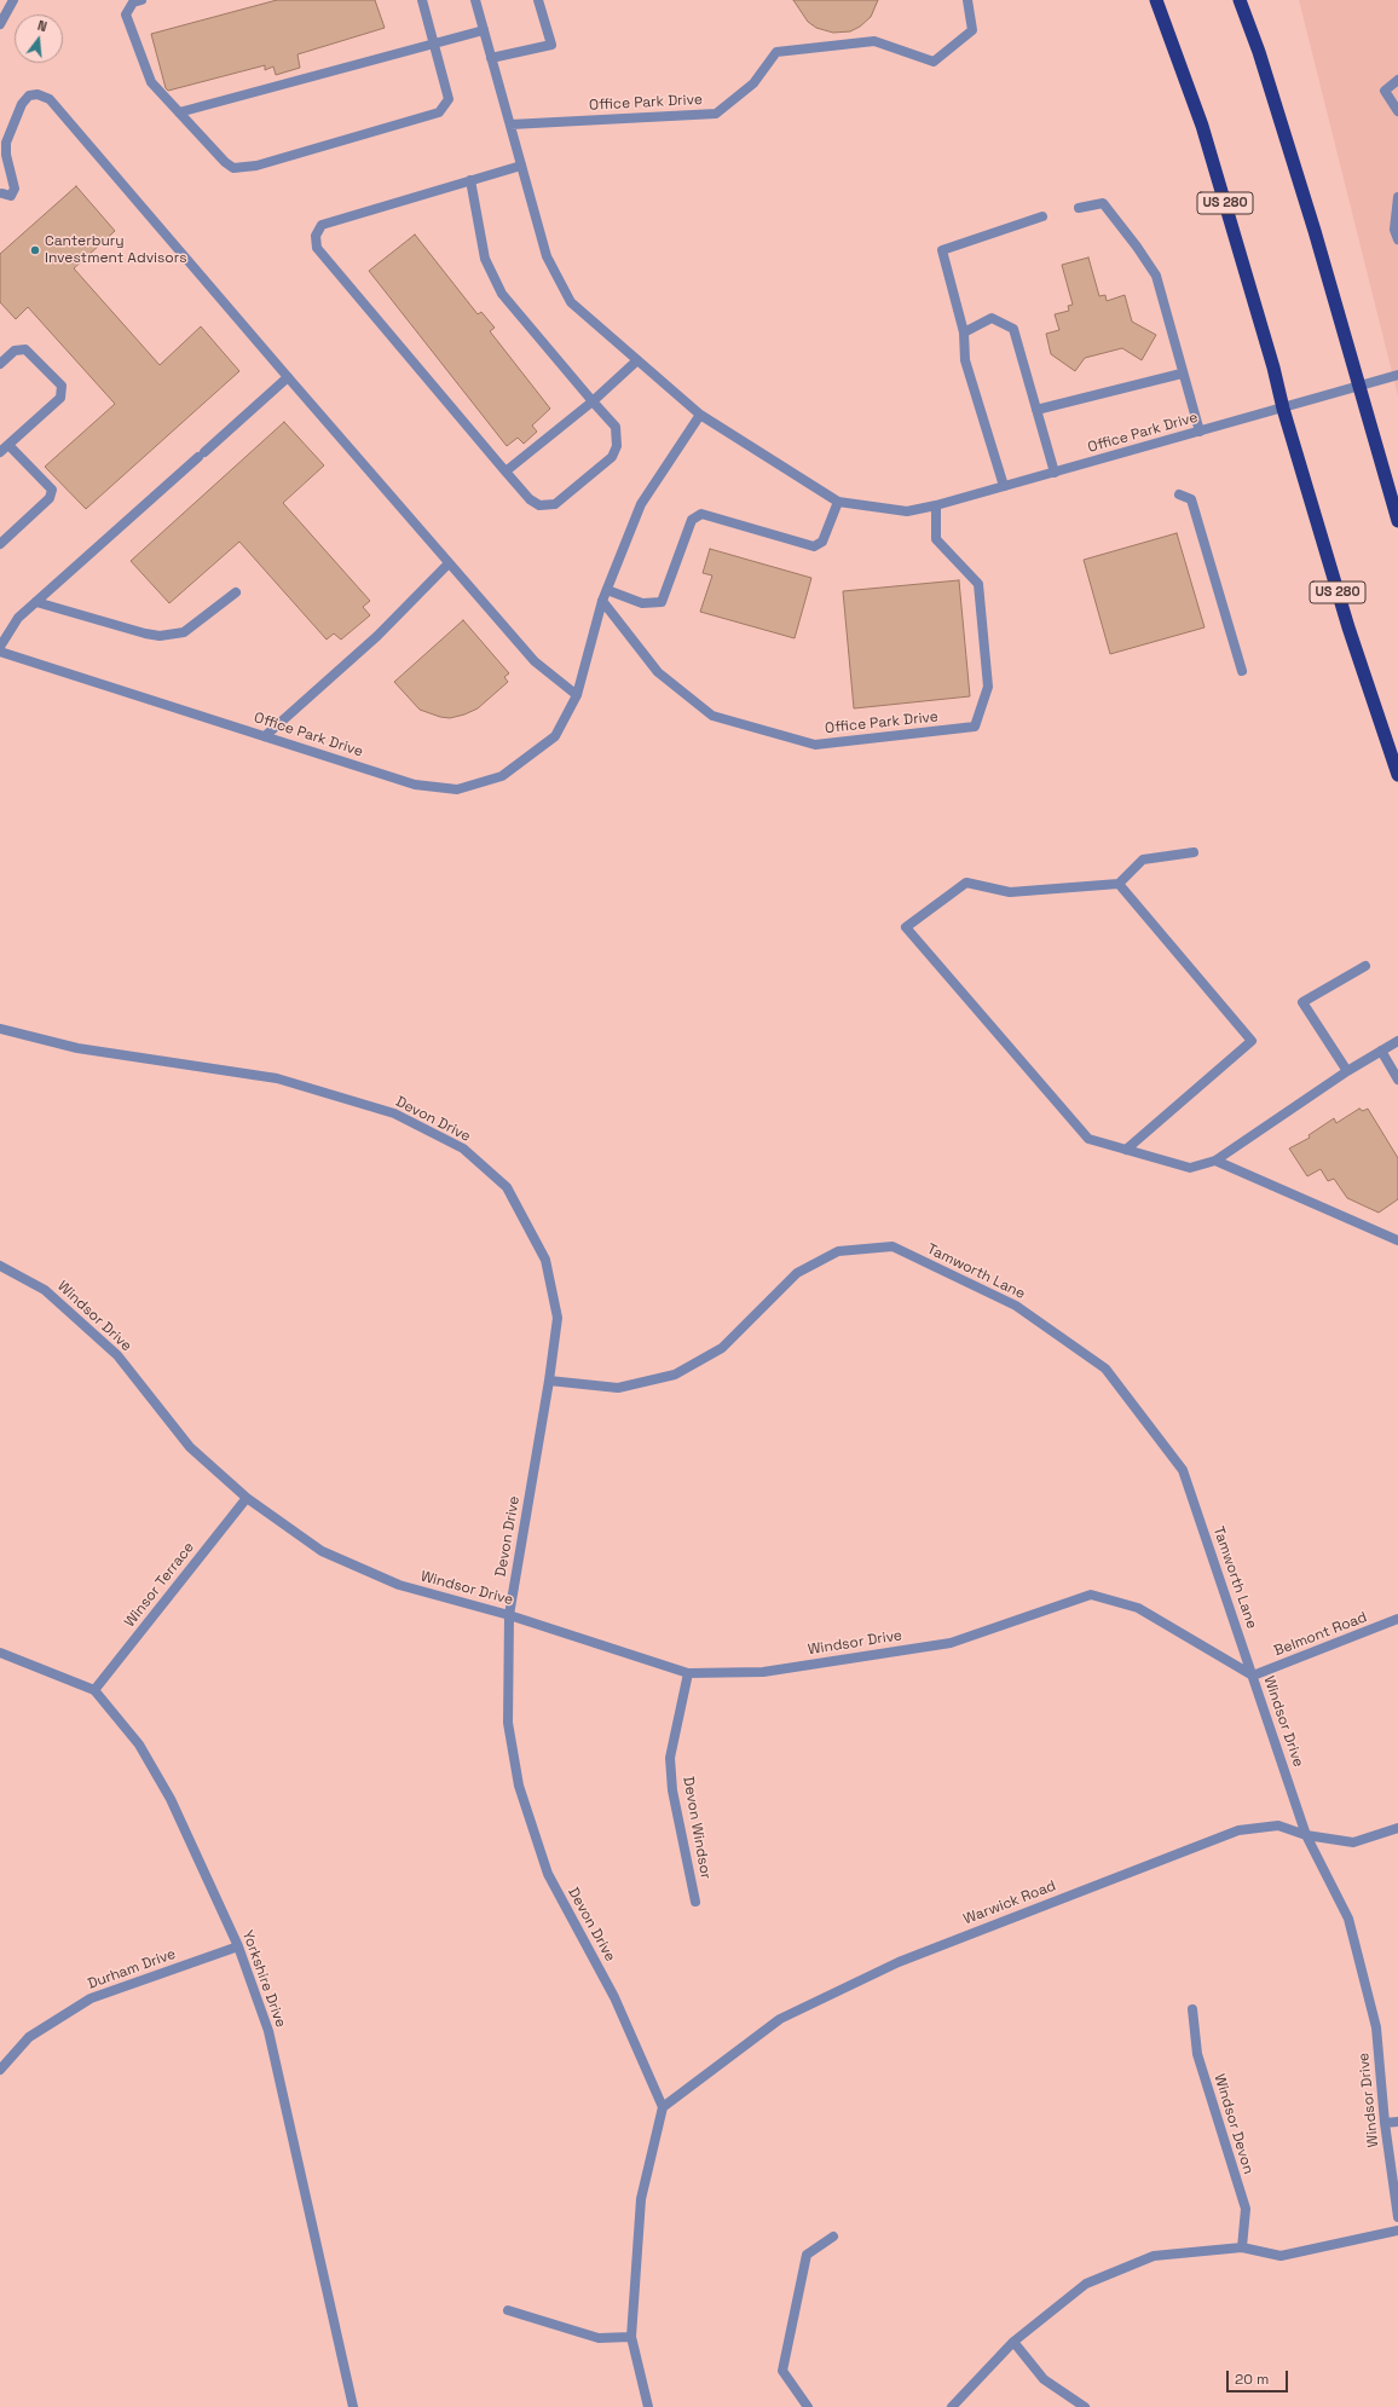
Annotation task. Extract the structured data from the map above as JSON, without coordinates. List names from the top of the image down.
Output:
{
  "streets": {
    "highway": ["US 280"],
    "street": [
      "Office Park Drive",
      "Devon Drive",
      "Tamworth Lane",
      "Windsor Drive",
      "Winsor Terrace",
      "Belmont Road",
      "Devon Windsor",
      "Warwick Road",
      "Durham Drive",
      "Yorkshire Drive",
      "Windsor Devon"
    ]
  },
  "crossings": [
    ["Office Park Drive", "US 280"],
    ["Devon Drive", "Tamworth Lane"],
    ["Devon Drive", "Windsor Drive"],
    ["Devon Drive", "Warwick Road"],
    ["Tamworth Lane", "Windsor Drive"],
    ["Tamworth Lane", "Belmont Road"],
    ["Windsor Drive", "Winsor Terrace"],
    ["Windsor Drive", "Belmont Road"],
    ["Windsor Drive", "Devon Windsor"],
    ["Windsor Drive", "Warwick Road"],
    ["Winsor Terrace", "Yorkshire Drive"],
    ["Durham Drive", "Yorkshire Drive"]
  ],
  "places": ["Canterbury Investment Advisors"],
  "scale_bar": "20 m",
  "north": "top"
}
